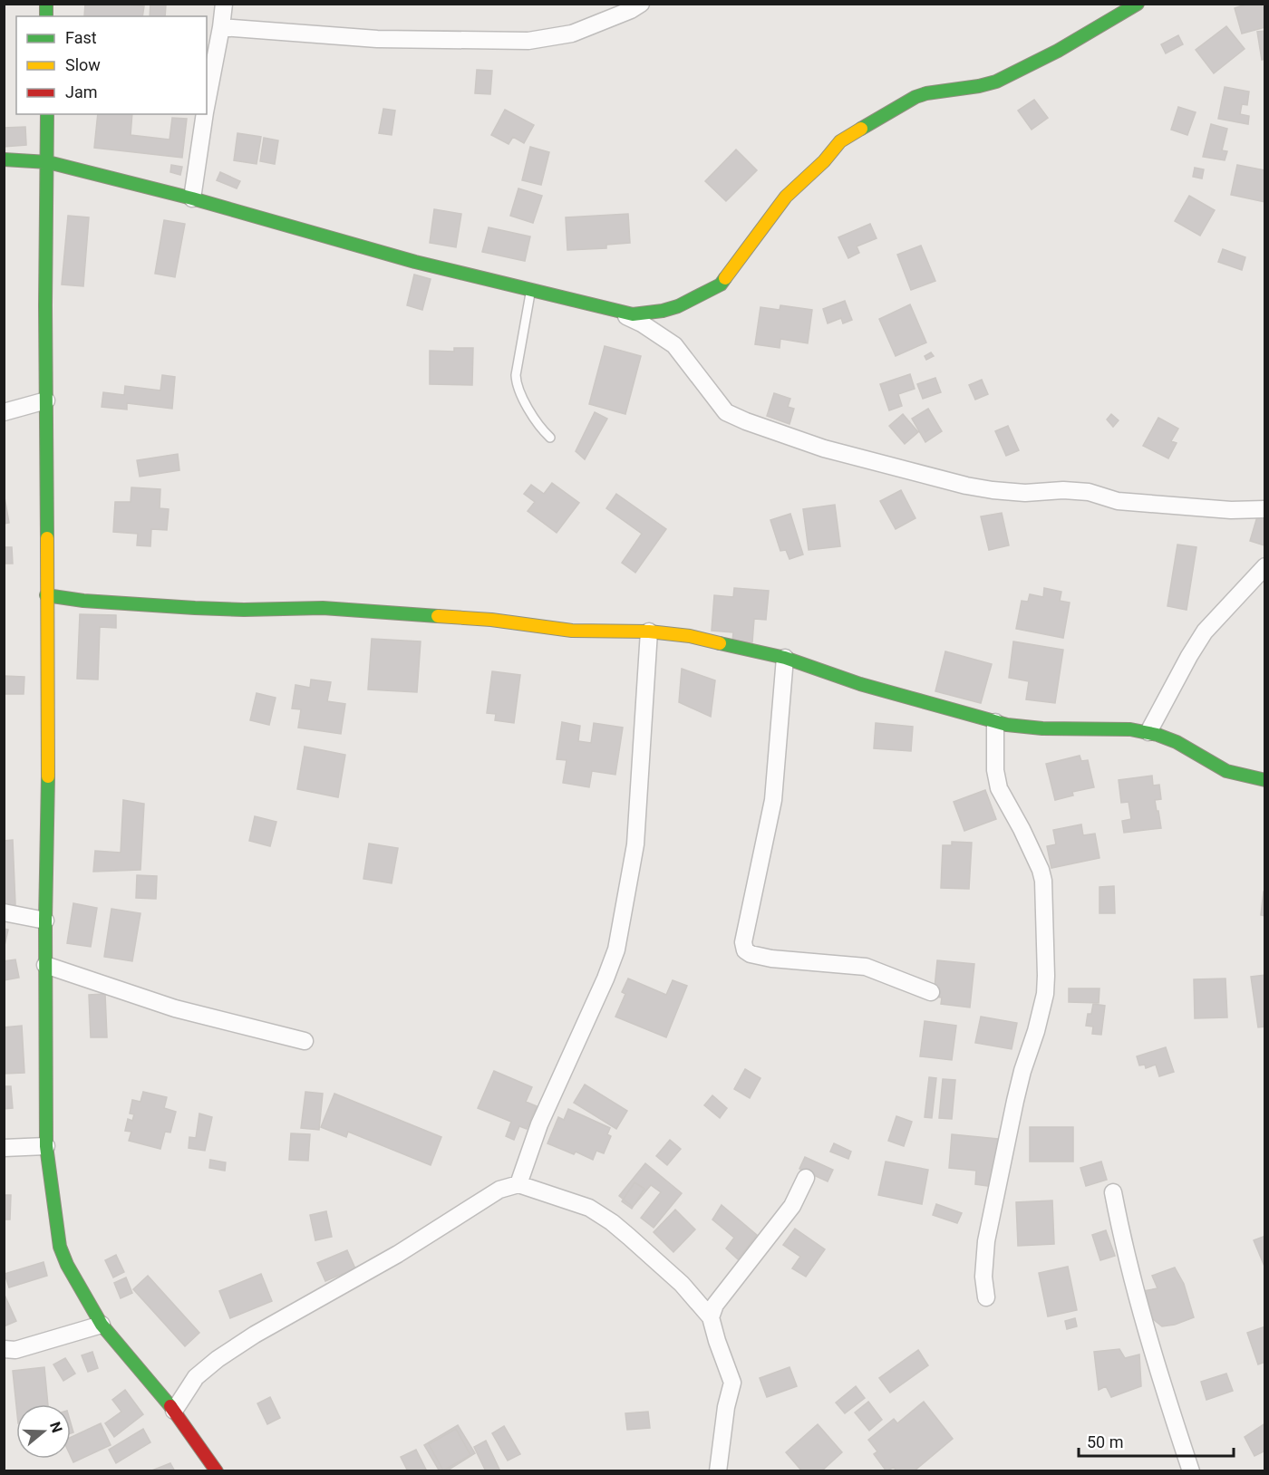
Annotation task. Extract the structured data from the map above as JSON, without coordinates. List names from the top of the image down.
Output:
{
  "legend": ["Fast", "Slow", "Jam"],
  "scale_bar": "50 m",
  "north": "right"
}
